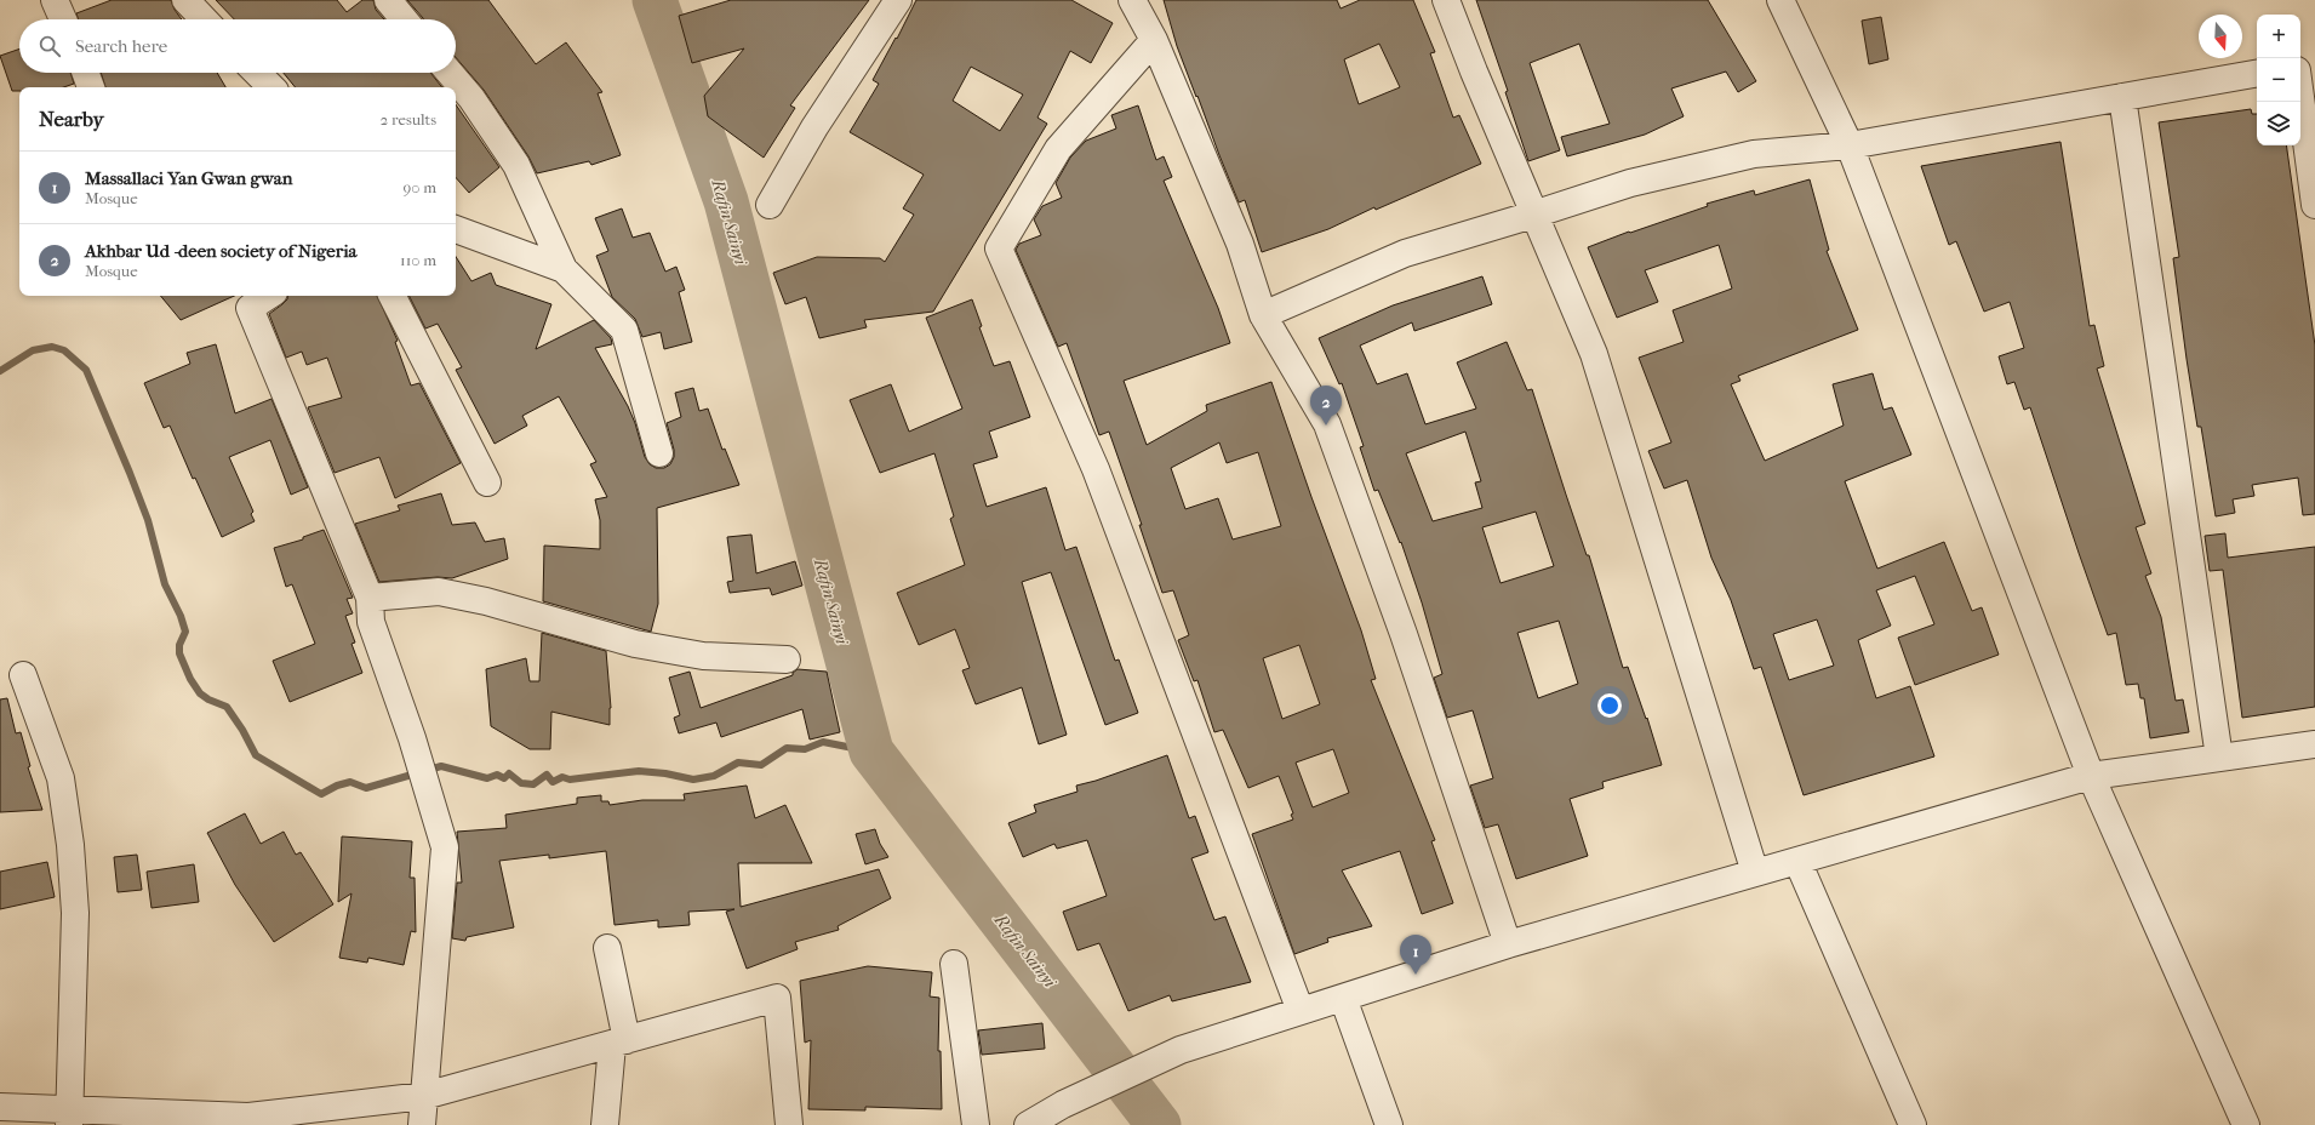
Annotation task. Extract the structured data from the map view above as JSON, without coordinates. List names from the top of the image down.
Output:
{
  "water": ["Rafin Sainyi"],
  "north": "bottom",
  "page": {
    "map_buttons": ["+", "−"],
    "search": "Search here",
    "heading": ["Nearby", "2 results"],
    "list": [
      {
        "mark": "1",
        "name": "Massallaci Yan Gwan gwan",
        "note": "Mosque",
        "value": "90 m"
      },
      {
        "mark": "2",
        "name": "Akhbar Ud -deen society of Nigeria",
        "note": "Mosque",
        "value": "110 m"
      }
    ],
    "pins": ["2", "1"]
  }
}
